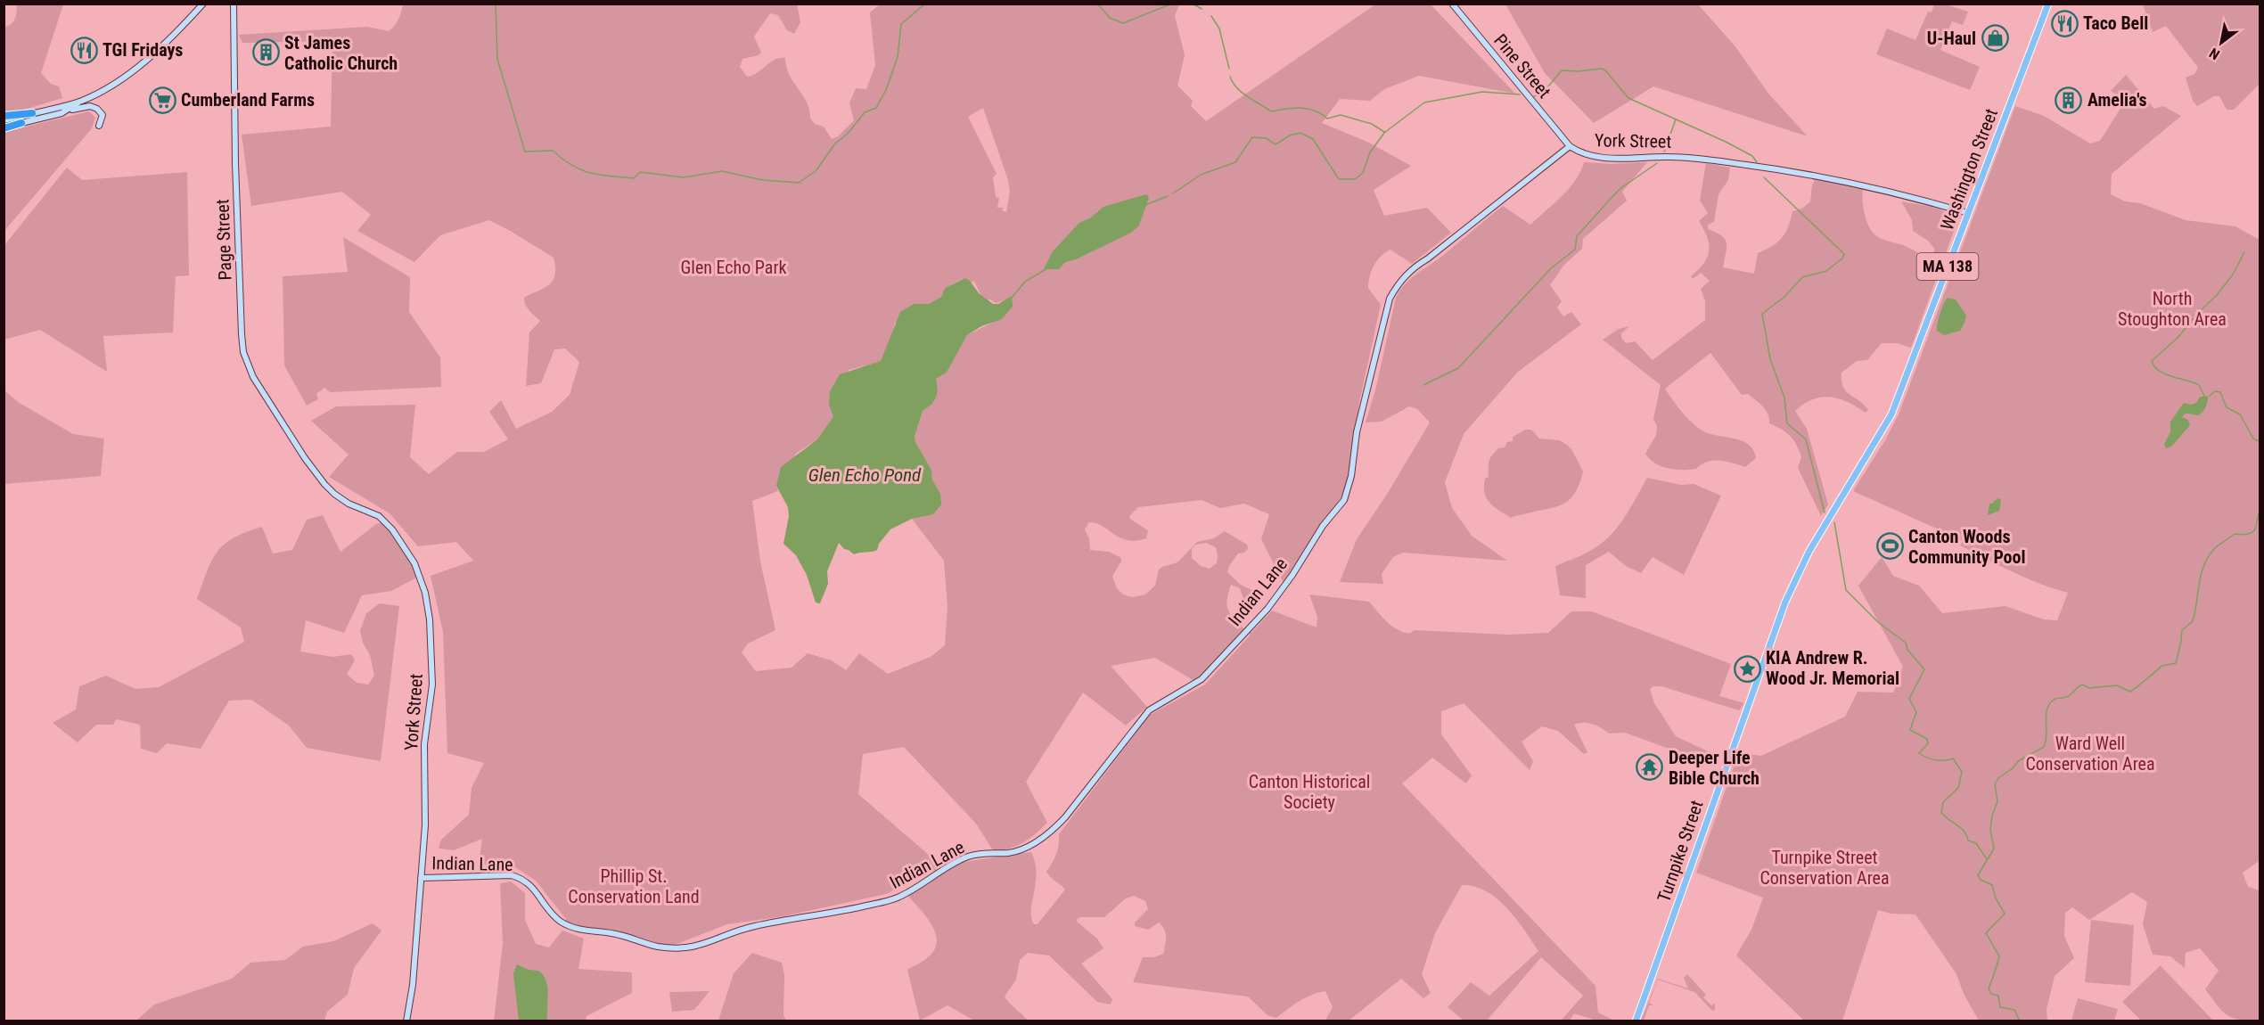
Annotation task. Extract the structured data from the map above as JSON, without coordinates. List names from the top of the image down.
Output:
{
  "streets": {
    "main road": ["Washington Street", "MA 138", "Turnpike Street"],
    "street": [
      "Pine Street",
      "York Street",
      "Page Street",
      "Indian Lane"
    ]
  },
  "crossings": [
    ["Pine Street", "York Street"],
    ["York Street", "Washington Street"],
    ["York Street", "Page Street"],
    ["York Street", "Indian Lane"],
    ["Washington Street", "Turnpike Street"]
  ],
  "water": ["Glen Echo Pond"],
  "parks": [
    "Glen Echo Park",
    "North Stoughton Area",
    "Ward Well Conservation Area",
    "Canton Historical Society",
    "Turnpike Street Conservation Area",
    "Phillip St. Conservation Land"
  ],
  "places": {
    "restaurant": ["Taco Bell", "TGI Fridays"],
    "shop": ["U-Haul"],
    "building": ["St James Catholic Church", "Amelia's"],
    "supermarket": ["Cumberland Farms"],
    "sports": ["Canton Woods Community Pool"],
    "place": ["KIA Andrew R. Wood Jr. Memorial"],
    "temple": ["Deeper Life Bible Church"]
  },
  "north": "bottom left"
}
